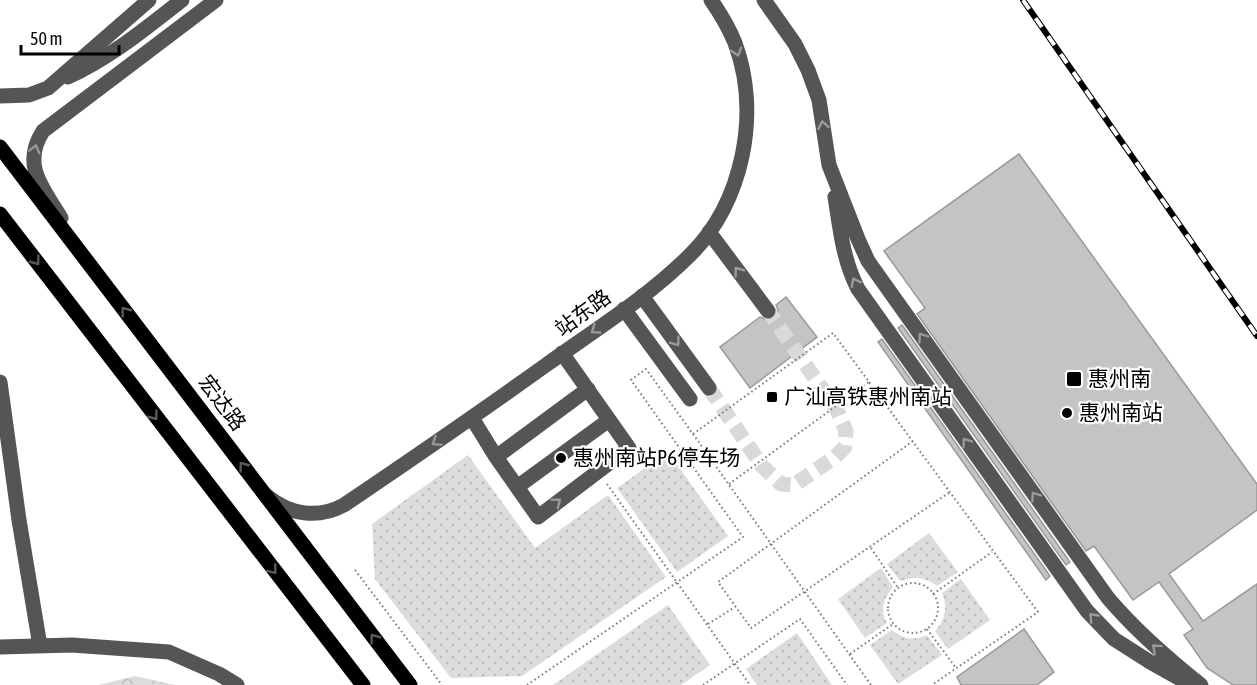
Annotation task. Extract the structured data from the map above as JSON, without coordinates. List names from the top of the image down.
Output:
{
  "streets": {
    "main road": ["宏达路"],
    "street": ["站东路"]
  },
  "crossings": [
    ["站东路", "宏达路"]
  ],
  "places": {
    "transit": ["惠州南", "广汕高铁惠州南站"],
    "other": ["惠州南站", "惠州南站P6停车场"]
  },
  "scale_bar": "50 m"
}
